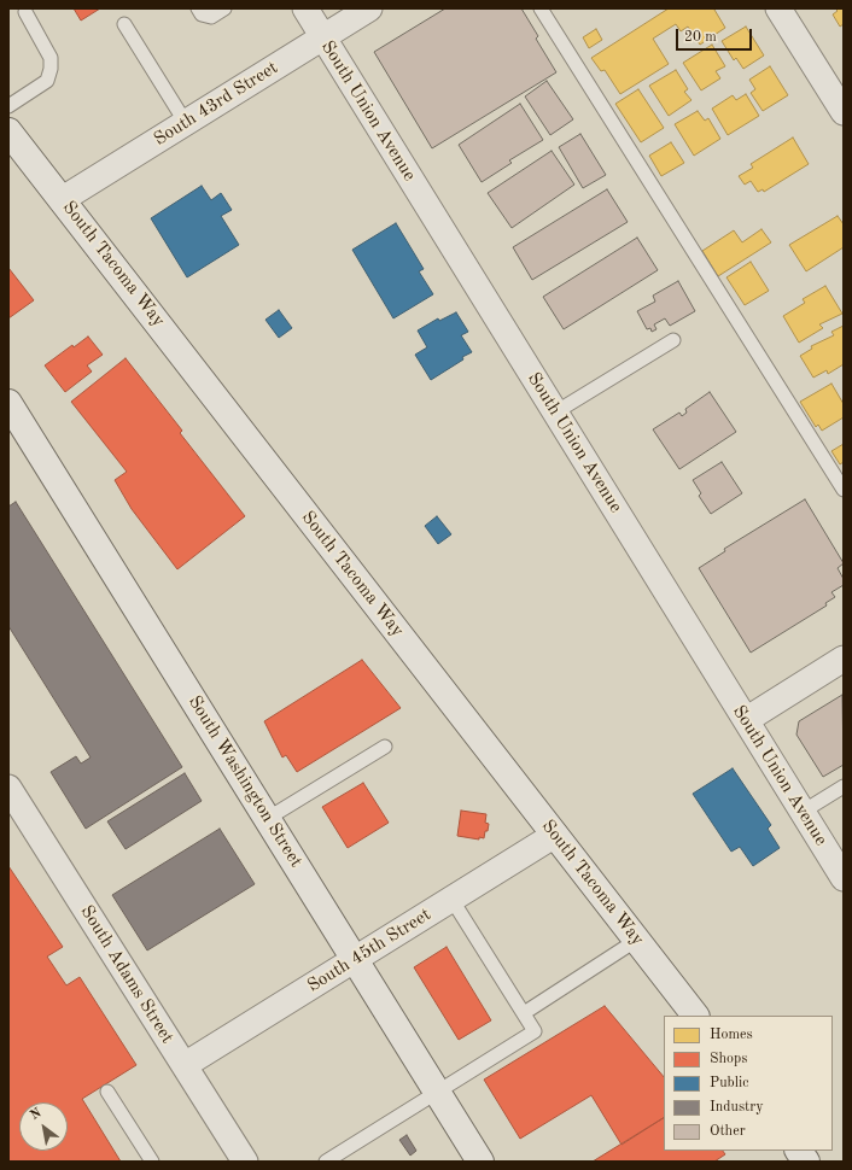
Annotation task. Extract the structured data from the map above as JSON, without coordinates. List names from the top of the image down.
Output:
{
  "streets": {
    "main road": ["South Tacoma Way", "South Washington Street"],
    "street": [
      "South 43rd Street",
      "South Union Avenue",
      "South 45th Street",
      "South Adams Street"
    ]
  },
  "crossings": [
    ["South 43rd Street", "South Union Avenue"],
    ["South 43rd Street", "South Tacoma Way"],
    ["South Tacoma Way", "South 45th Street"],
    ["South Washington Street", "South 45th Street"],
    ["South 45th Street", "South Adams Street"]
  ],
  "legend": [
    "Homes",
    "Shops",
    "Public",
    "Industry",
    "Other"
  ],
  "scale_bar": "20 m",
  "north": "top left"
}
